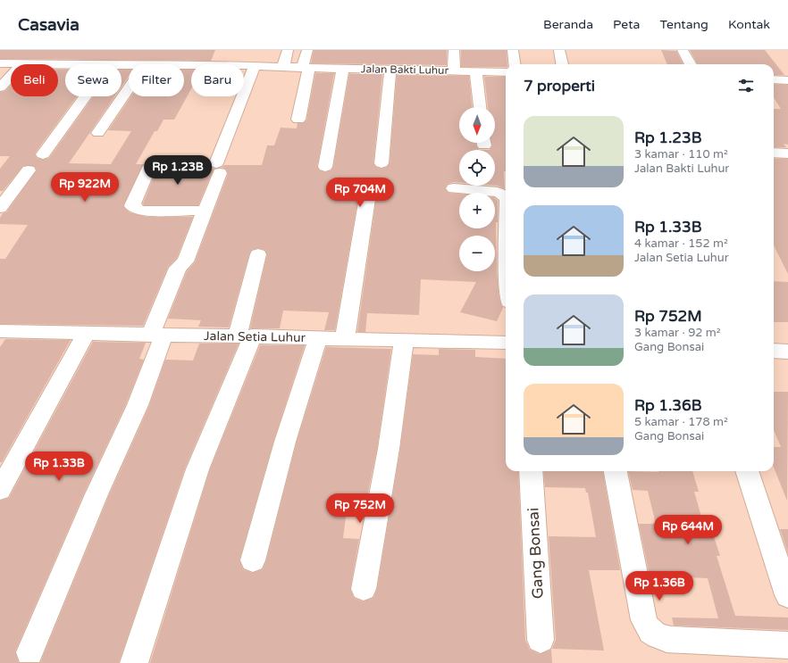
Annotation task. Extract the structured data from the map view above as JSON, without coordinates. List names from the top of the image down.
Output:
{
  "streets": {
    "street": ["Jalan Bakti Luhur", "Jalan Setia Luhur", "Gang Bonsai"]
  },
  "north": "bottom",
  "page": {
    "header": "Casavia",
    "nav": [
      "Beranda",
      "Peta",
      "Tentang",
      "Kontak"
    ],
    "chip": [
      "Beli",
      "Sewa",
      "Filter",
      "Baru"
    ],
    "heading": "7 properti",
    "map_buttons": ["+", "−"],
    "list": [
      {
        "name": "Rp 1.23B",
        "note": "3 kamar · 110 m² · Jalan Bakti Luhur"
      },
      {
        "name": "Rp 1.33B",
        "note": "4 kamar · 152 m² · Jalan Setia Luhur"
      },
      {
        "name": "Rp 752M",
        "note": "3 kamar · 92 m² · Gang Bonsai"
      },
      {
        "name": "Rp 1.36B",
        "note": "5 kamar · 178 m² · Gang Bonsai"
      }
    ],
    "price": [
      "Rp 1.23B",
      "Rp 922M",
      "Rp 704M",
      "Rp 1.33B",
      "Rp 752M",
      "Rp 644M",
      "Rp 1.36B"
    ]
  }
}
